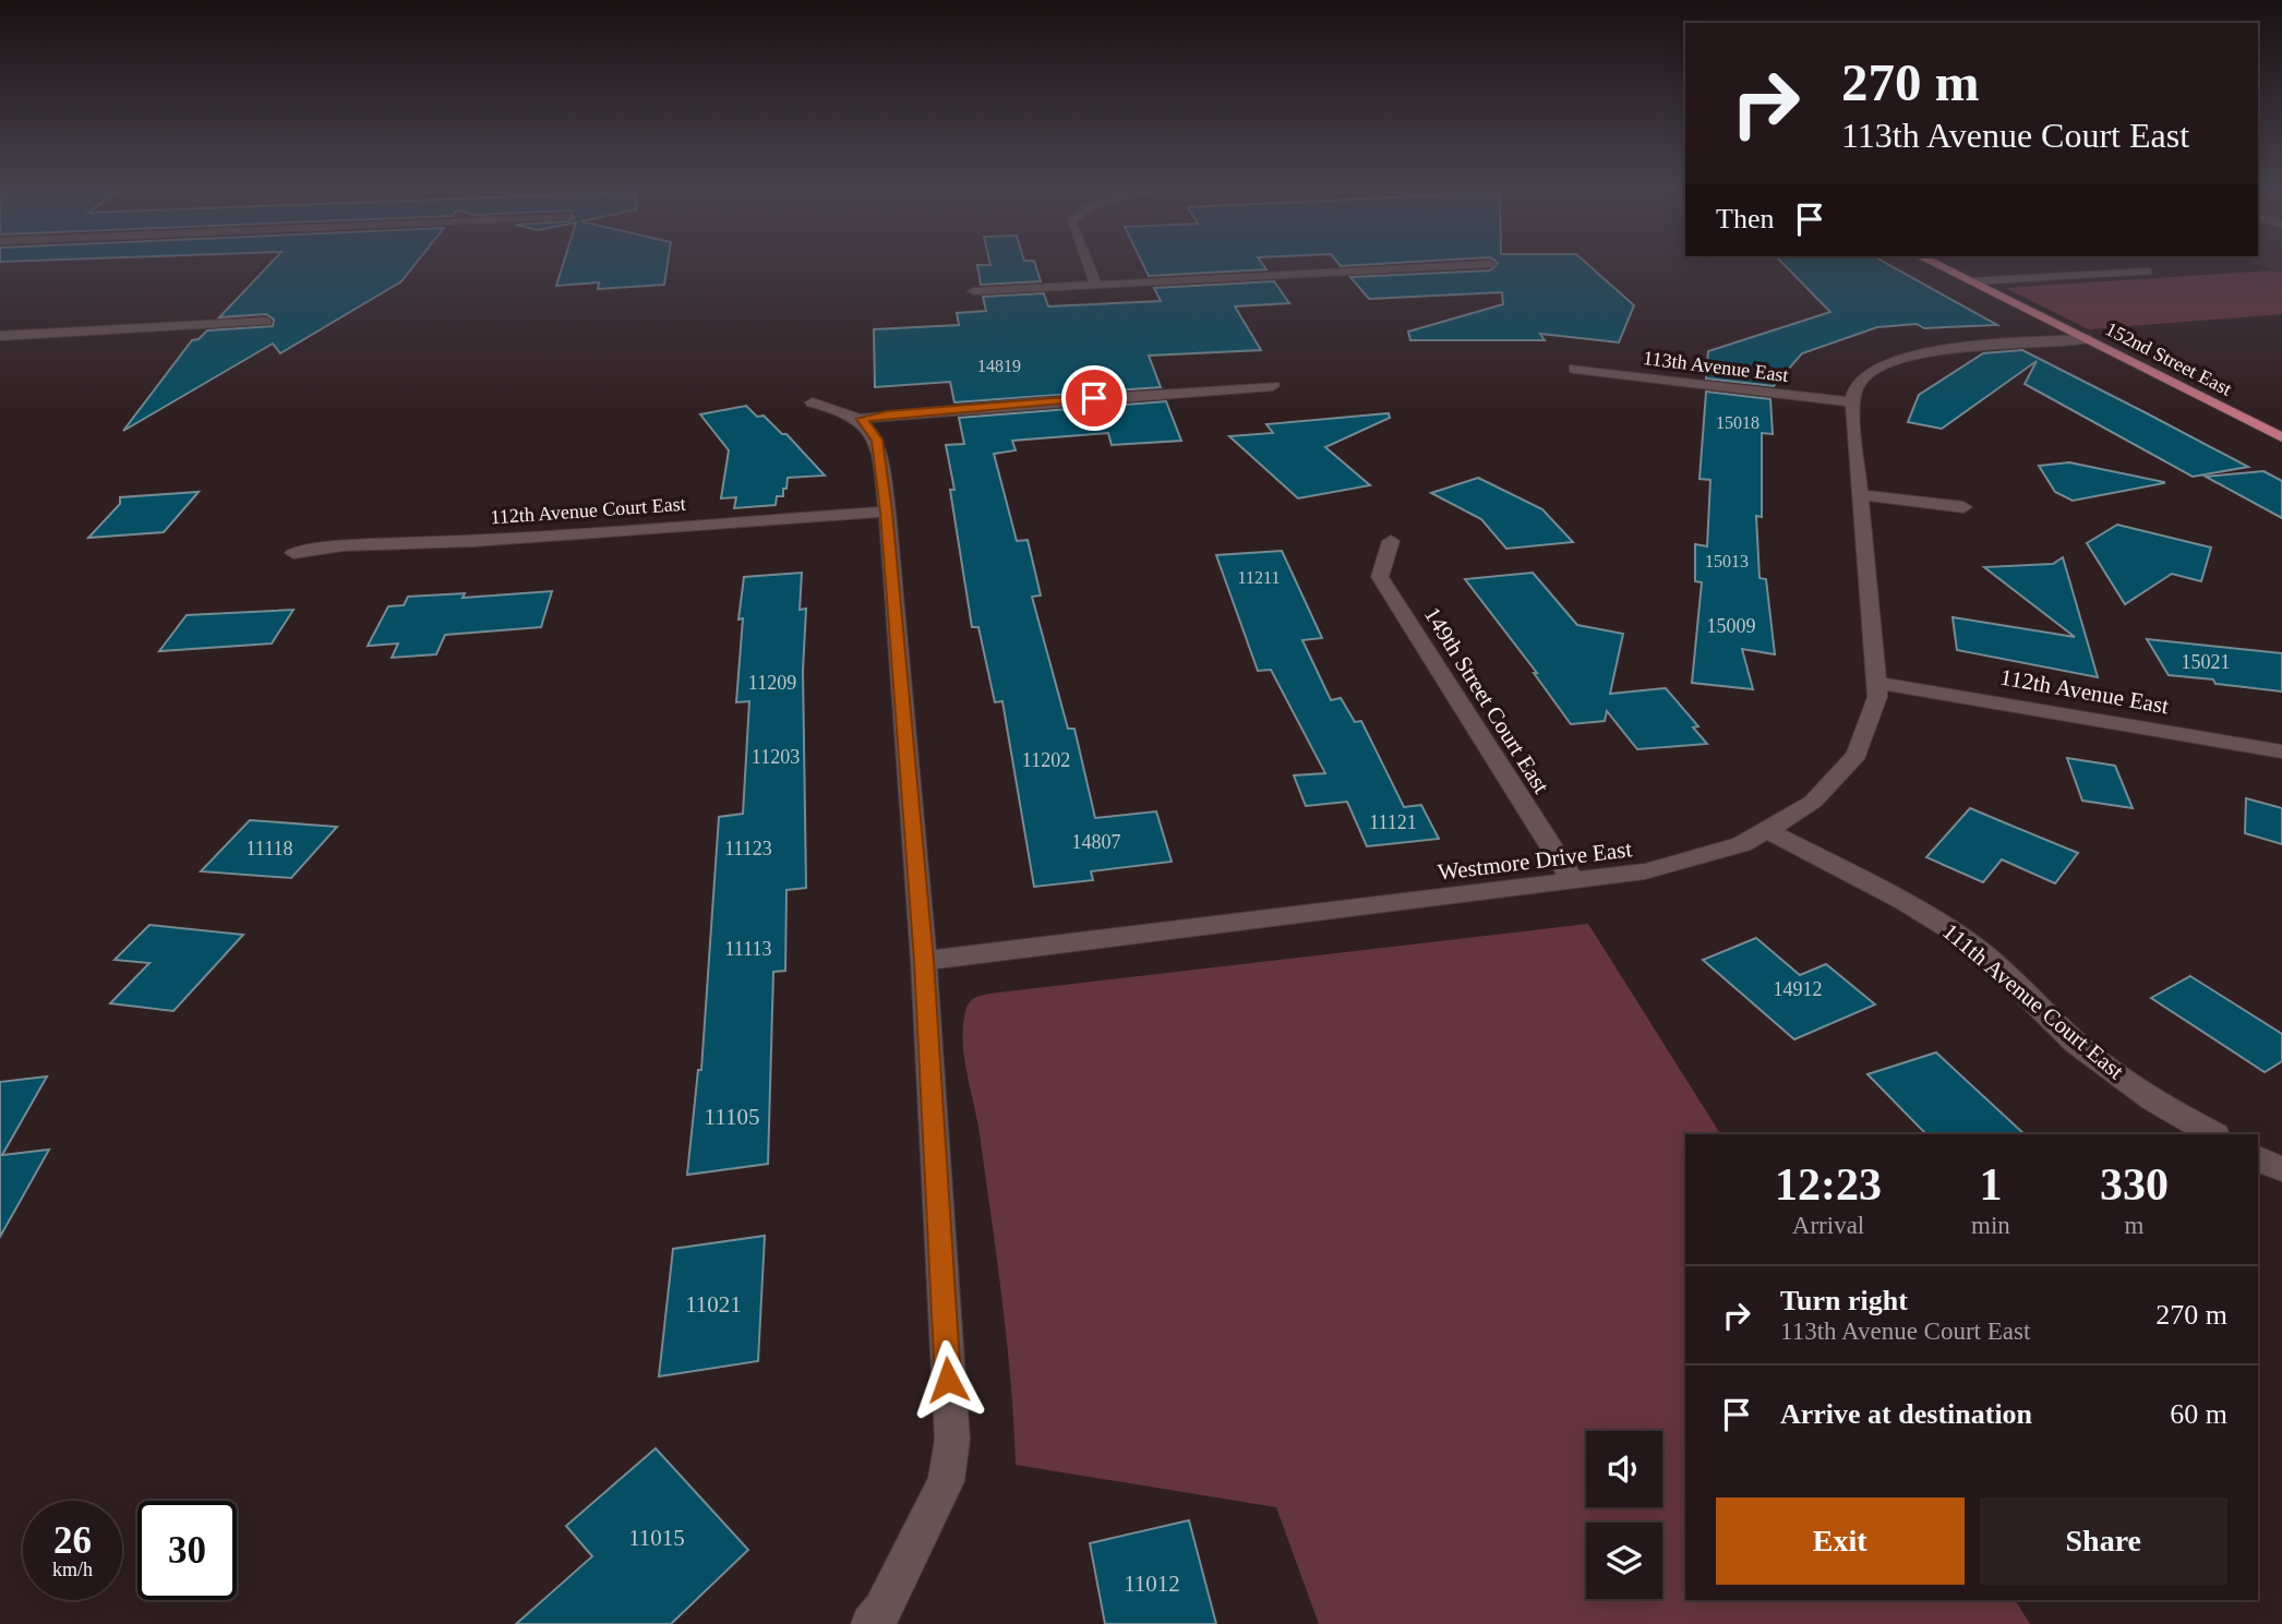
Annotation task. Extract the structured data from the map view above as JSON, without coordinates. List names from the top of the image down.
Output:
{
  "streets": {
    "main road": ["152nd Street East"],
    "street": [
      "113th Avenue East",
      "112th Avenue Court East",
      "112th Avenue East",
      "149th Street Court East",
      "Westmore Drive East",
      "111th Avenue Court East"
    ]
  },
  "crossings": [
    ["113th Avenue East", "Westmore Drive East"],
    ["112th Avenue East", "Westmore Drive East"],
    ["149th Street Court East", "Westmore Drive East"],
    ["Westmore Drive East", "111th Avenue Court East"]
  ],
  "house_numbers": [
    "14819",
    "15018",
    "15013",
    "11211",
    "15009",
    "15021",
    "11209",
    "11203",
    "11202",
    "11121",
    "14807",
    "11118",
    "11123",
    "11113",
    "14912",
    "11105",
    "11021",
    "11015",
    "11012"
  ],
  "page": {
    "turn": ["270 m", "113th Avenue Court East"],
    "then": "Then",
    "eta": [
      "12:23",
      "Arrival",
      "1",
      "min",
      "330",
      "m"
    ],
    "list": [
      {
        "name": "Turn right",
        "note": "113th Avenue Court East",
        "value": "270 m"
      },
      {
        "name": "Arrive at destination",
        "value": "60 m"
      }
    ],
    "buttons": ["Exit", "Share"],
    "speed": "26 km/h",
    "limit": "30"
  }
}
